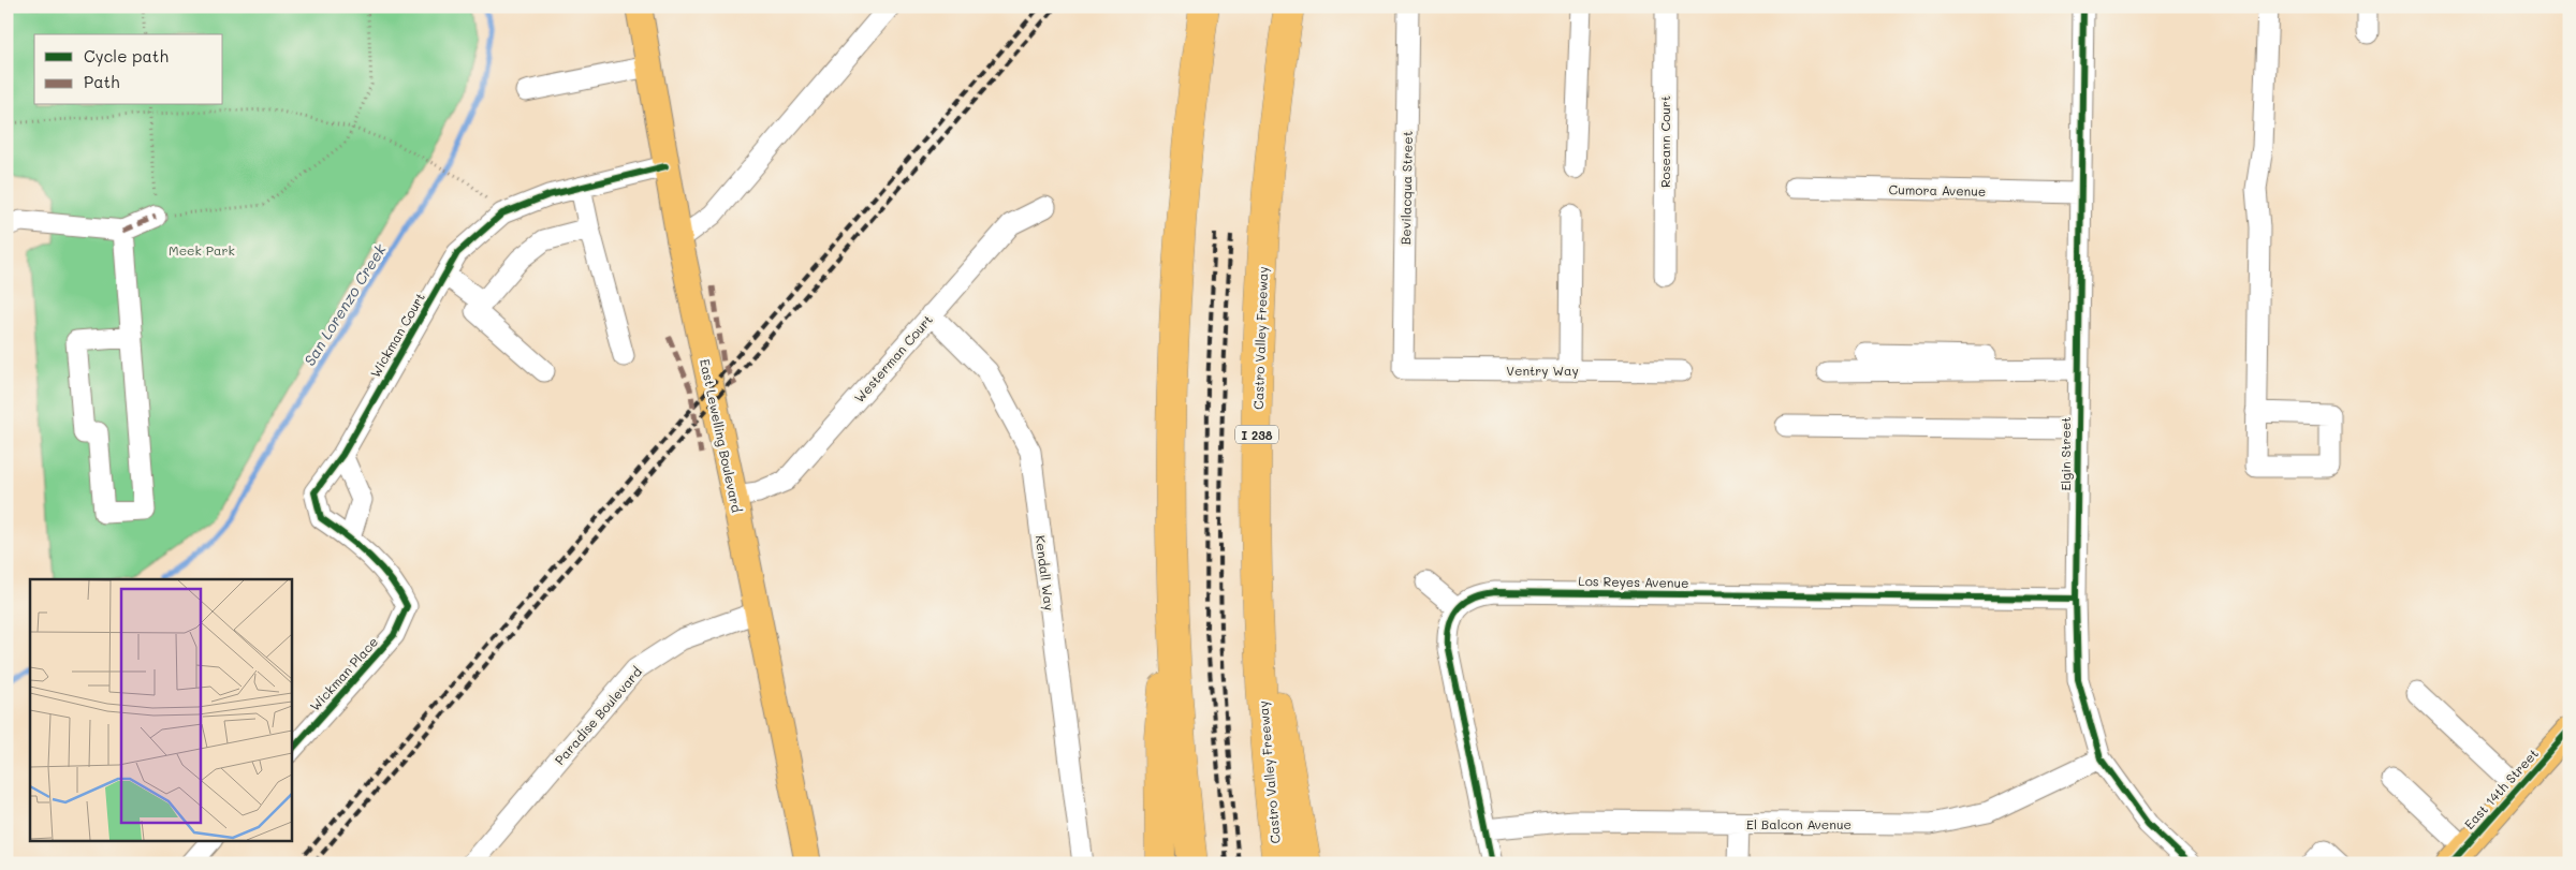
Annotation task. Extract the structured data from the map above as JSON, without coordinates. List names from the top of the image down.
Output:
{
  "streets": {
    "highway": ["Castro Valley Freeway", "I 238"],
    "main road": ["East Lewelling Boulevard", "East 14th Street"],
    "street": [
      "Roseann Court",
      "Bevilacqua Street",
      "Cumora Avenue",
      "Wickman Court",
      "Westerman Court",
      "Ventry Way",
      "Elgin Street",
      "Kendall Way",
      "Los Reyes Avenue",
      "Wickman Place",
      "Paradise Boulevard",
      "El Balcon Avenue"
    ]
  },
  "crossings": [
    ["Bevilacqua Street", "Ventry Way"],
    ["Cumora Avenue", "Elgin Street"],
    ["Wickman Court", "East Lewelling Boulevard"],
    ["Wickman Court", "Wickman Place"],
    ["Westerman Court", "East Lewelling Boulevard"],
    ["Westerman Court", "Kendall Way"],
    ["East Lewelling Boulevard", "Paradise Boulevard"],
    ["Elgin Street", "Los Reyes Avenue"],
    ["Elgin Street", "El Balcon Avenue"]
  ],
  "water": ["San Lorenzo Creek"],
  "parks": ["Meek Park"],
  "legend": ["Cycle path", "Path"]
}
